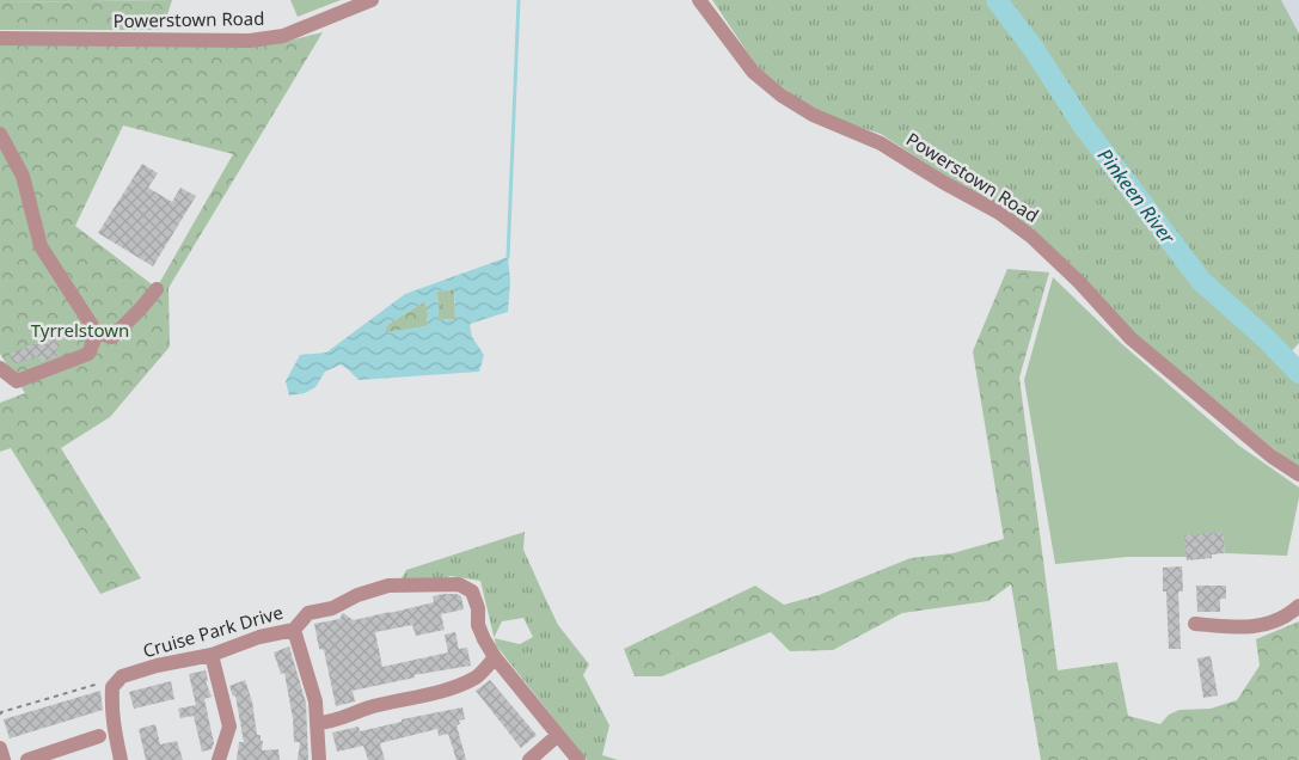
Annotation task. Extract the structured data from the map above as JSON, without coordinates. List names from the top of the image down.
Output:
{
  "streets": {
    "street": ["Powerstown Road", "Cruise Park Drive"]
  },
  "water": ["Pinkeen River"],
  "parks": ["Tyrrelstown"]
}
